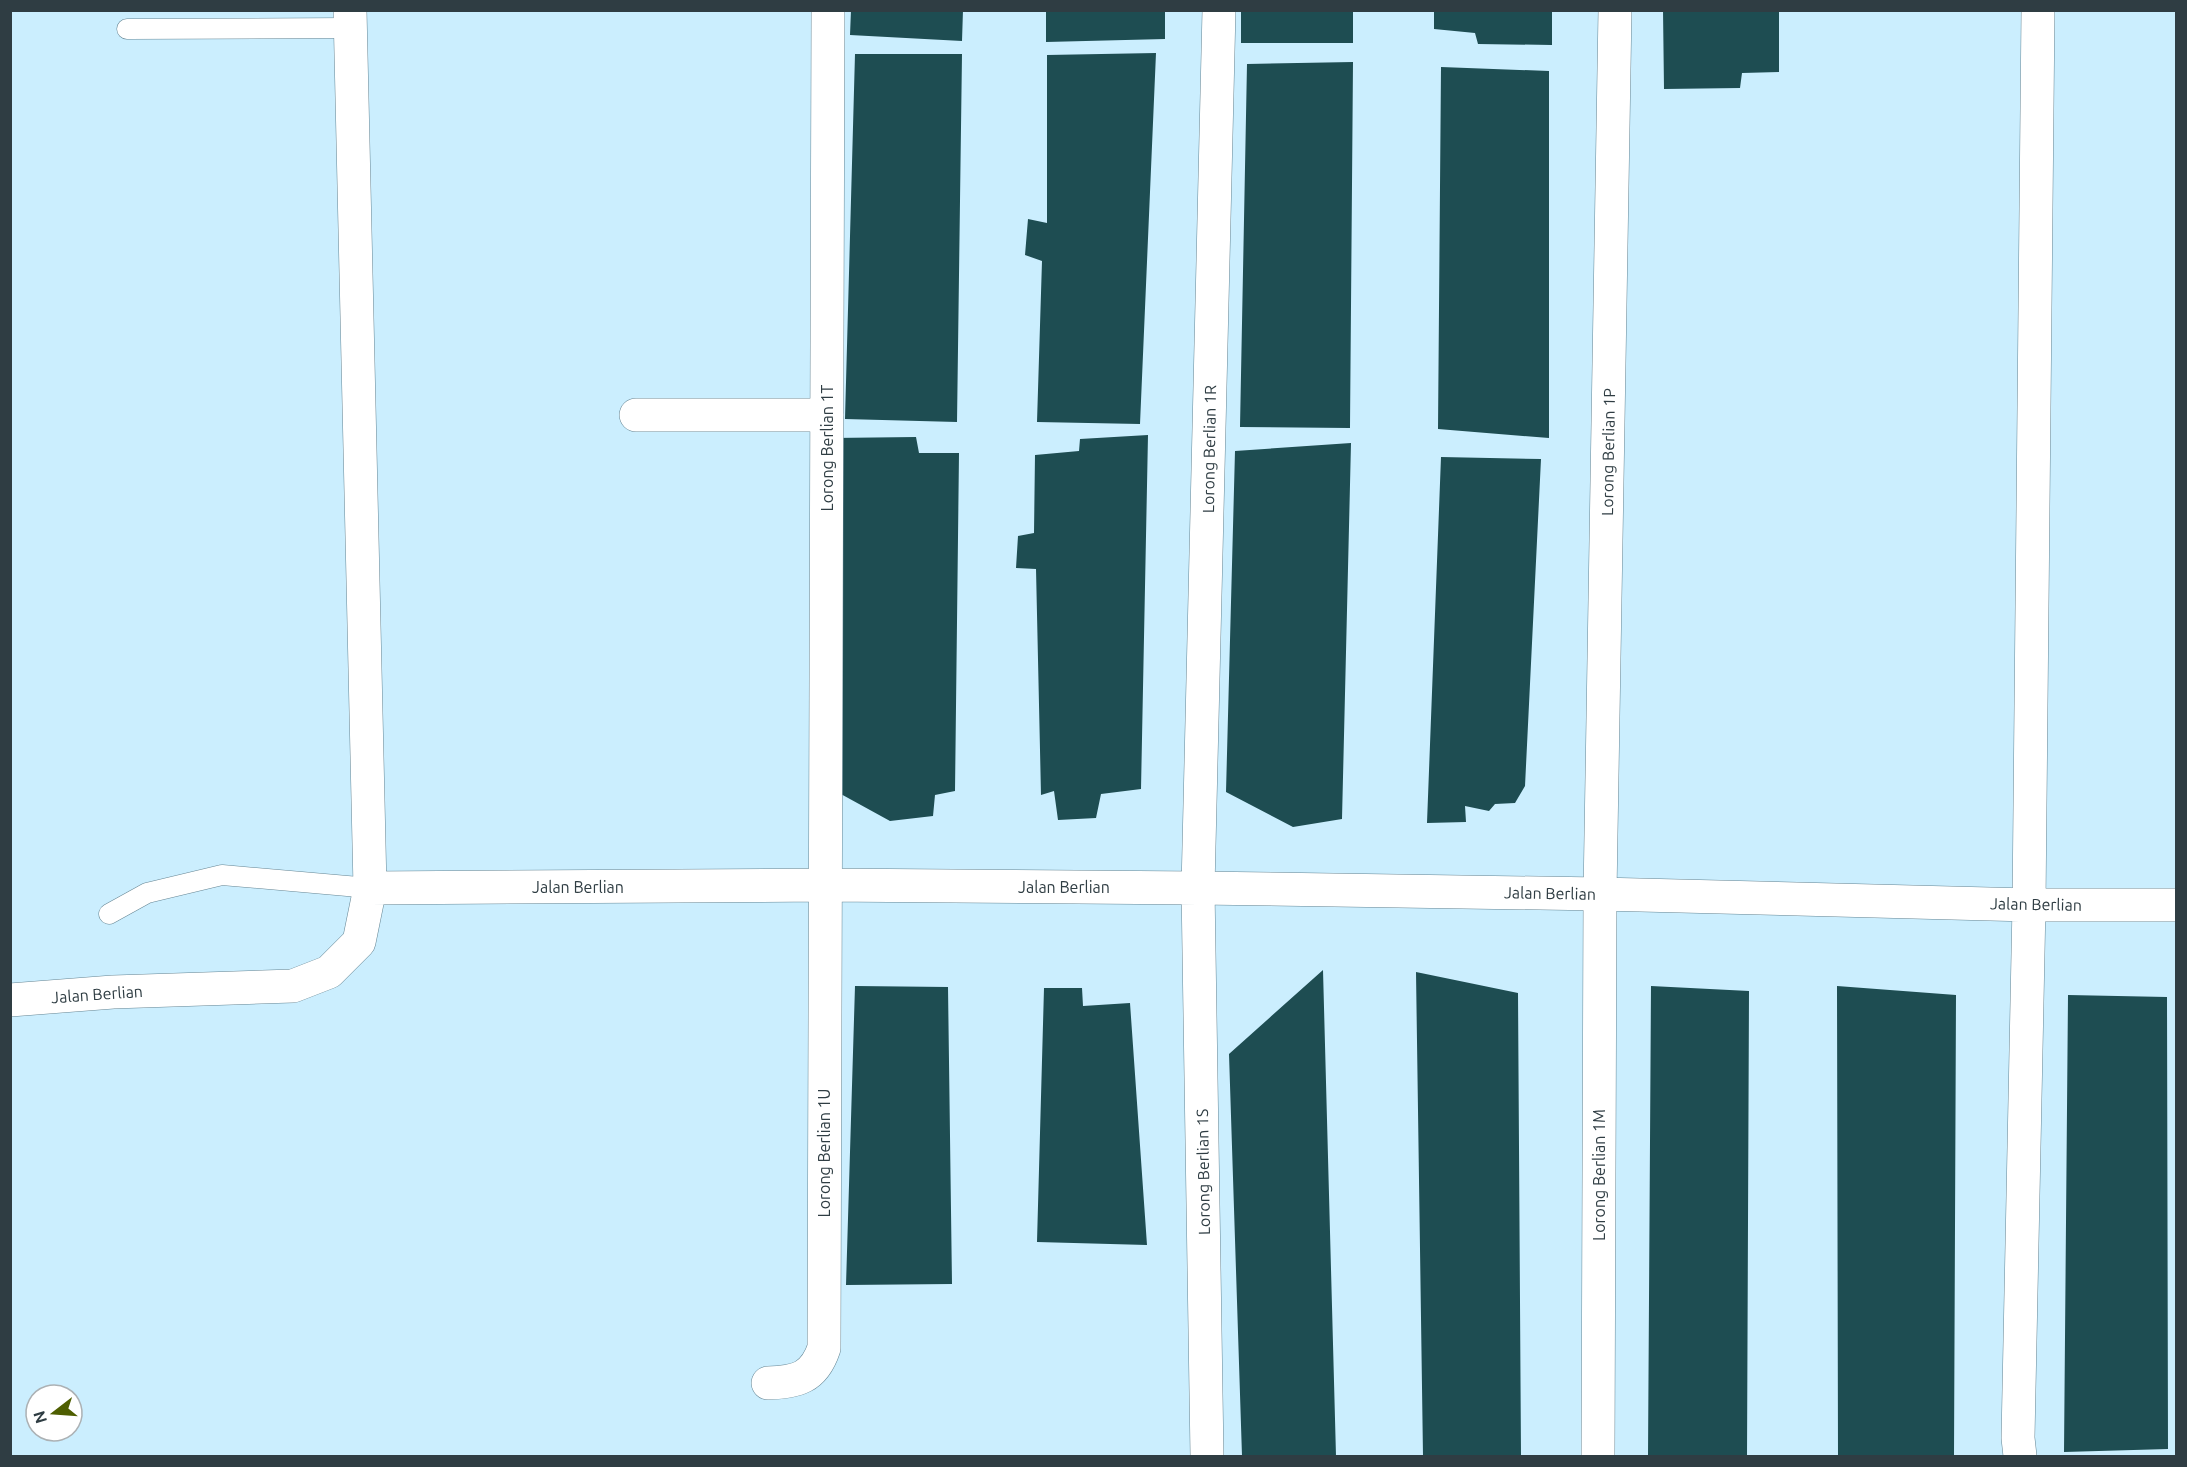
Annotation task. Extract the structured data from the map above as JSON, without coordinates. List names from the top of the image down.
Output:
{
  "streets": {
    "street": [
      "Lorong Berlian 1T",
      "Lorong Berlian 1R",
      "Lorong Berlian 1P",
      "Jalan Berlian",
      "Lorong Berlian 1U",
      "Lorong Berlian 1S",
      "Lorong Berlian 1M"
    ]
  },
  "crossings": [
    ["Lorong Berlian 1T", "Jalan Berlian"],
    ["Lorong Berlian 1T", "Lorong Berlian 1U"],
    ["Lorong Berlian 1R", "Jalan Berlian"],
    ["Lorong Berlian 1R", "Lorong Berlian 1S"],
    ["Lorong Berlian 1P", "Jalan Berlian"],
    ["Lorong Berlian 1P", "Lorong Berlian 1M"],
    ["Jalan Berlian", "Lorong Berlian 1U"],
    ["Jalan Berlian", "Lorong Berlian 1S"],
    ["Jalan Berlian", "Lorong Berlian 1M"]
  ],
  "north": "left"
}
